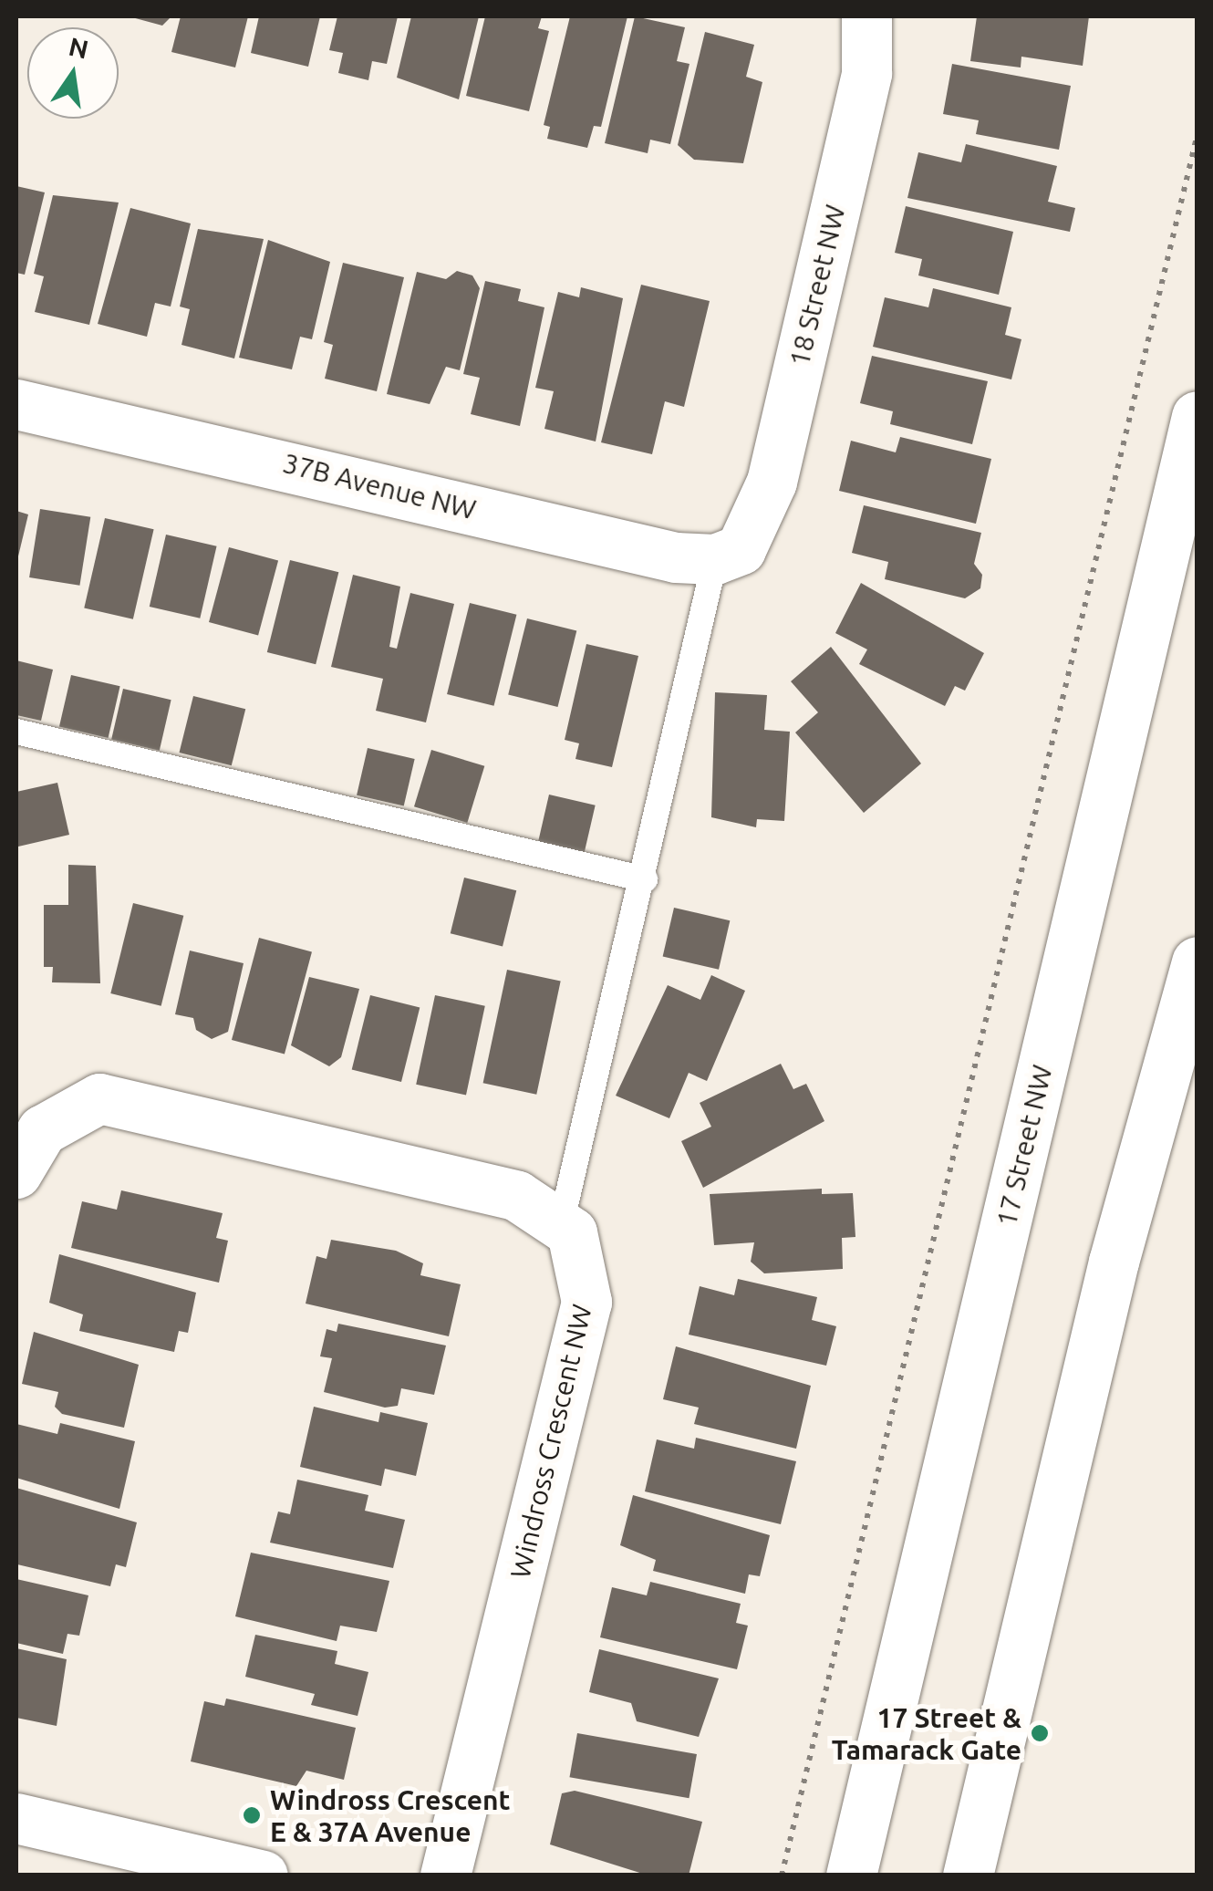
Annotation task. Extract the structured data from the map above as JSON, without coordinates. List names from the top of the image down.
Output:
{
  "streets": {
    "street": [
      "18 Street NW",
      "37B Avenue NW",
      "17 Street NW",
      "Windross Crescent NW"
    ]
  },
  "crossings": [
    ["18 Street NW", "37B Avenue NW"]
  ],
  "places": ["17 Street & Tamarack Gate", "Windross Crescent E & 37A Avenue"],
  "north": "top"
}
